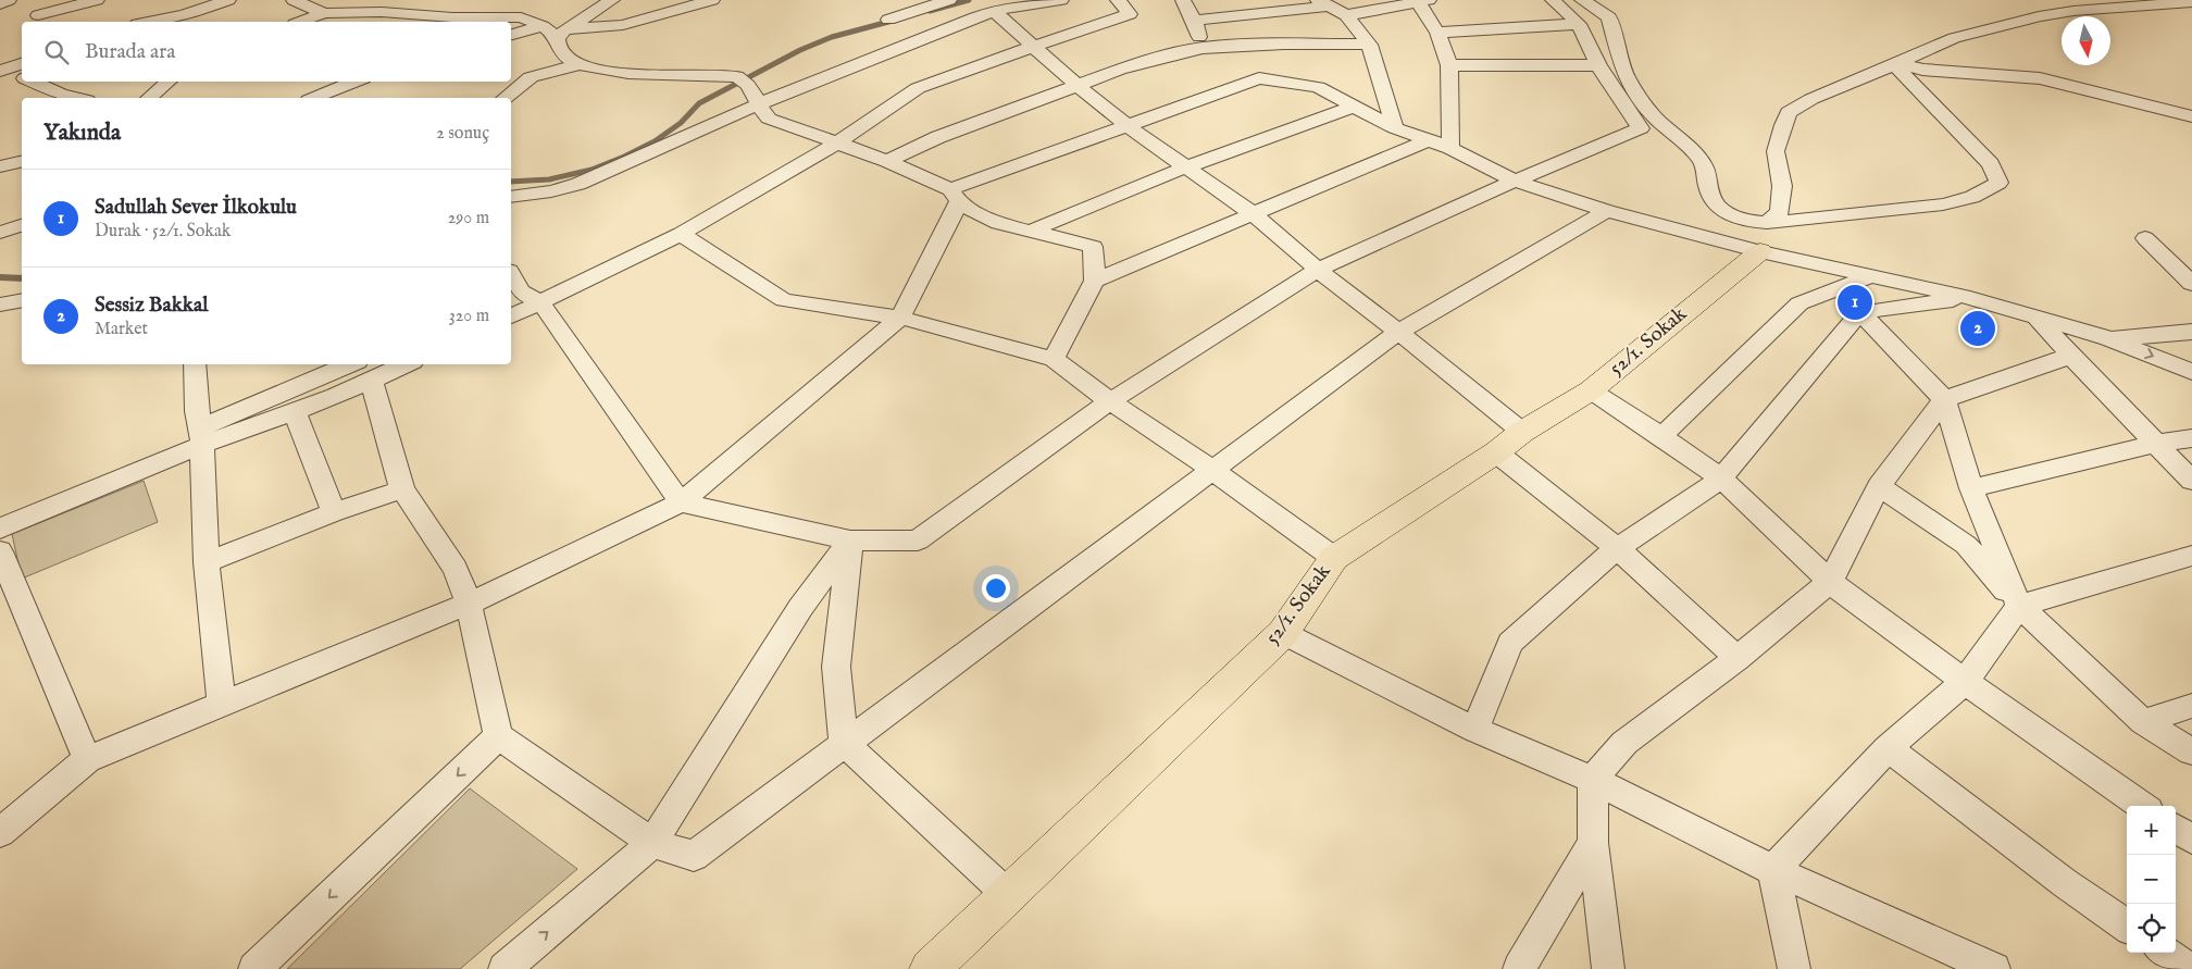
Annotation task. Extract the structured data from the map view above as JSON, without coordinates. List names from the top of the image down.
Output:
{
  "streets": {
    "main road": ["52/1. Sokak"]
  },
  "north": "bottom",
  "page": {
    "search": "Burada ara",
    "heading": ["Yakında", "2 sonuç"],
    "list": [
      {
        "mark": "1",
        "name": "Sadullah Sever İlkokulu",
        "note": "Durak · 52/1. Sokak",
        "value": "290 m"
      },
      {
        "mark": "2",
        "name": "Sessiz Bakkal",
        "note": "Market",
        "value": "320 m"
      }
    ],
    "pins": ["1", "2"],
    "map_buttons": ["+", "−"]
  }
}
